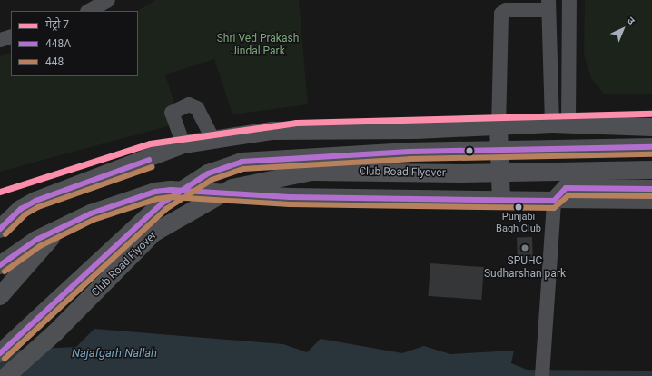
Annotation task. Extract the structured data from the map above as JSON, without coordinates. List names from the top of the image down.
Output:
{
  "streets": {
    "main road": ["Club Road Flyover"]
  },
  "water": ["Najafgarh Nallah"],
  "parks": ["Shri Ved Prakash Jindal Park"],
  "places": ["Punjabi Bagh Club", "SPUHC Sudharshan park"],
  "lines": ["metro line 7", "transit line 448A", "transit line 448"],
  "legend": ["मेट्रो 7", "448A", "448"],
  "north": "top right"
}
